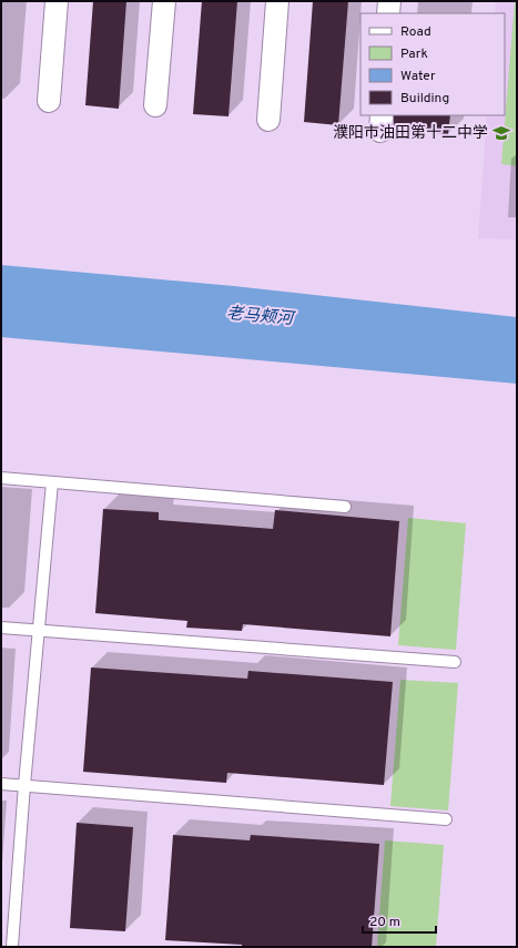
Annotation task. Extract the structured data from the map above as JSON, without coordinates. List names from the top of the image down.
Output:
{
  "water": ["老马颊河"],
  "places": {
    "school or university": ["濮阳市油田第十二中学"]
  },
  "legend": [
    "Road",
    "Park",
    "Water",
    "Building"
  ],
  "scale_bar": "20 m"
}
